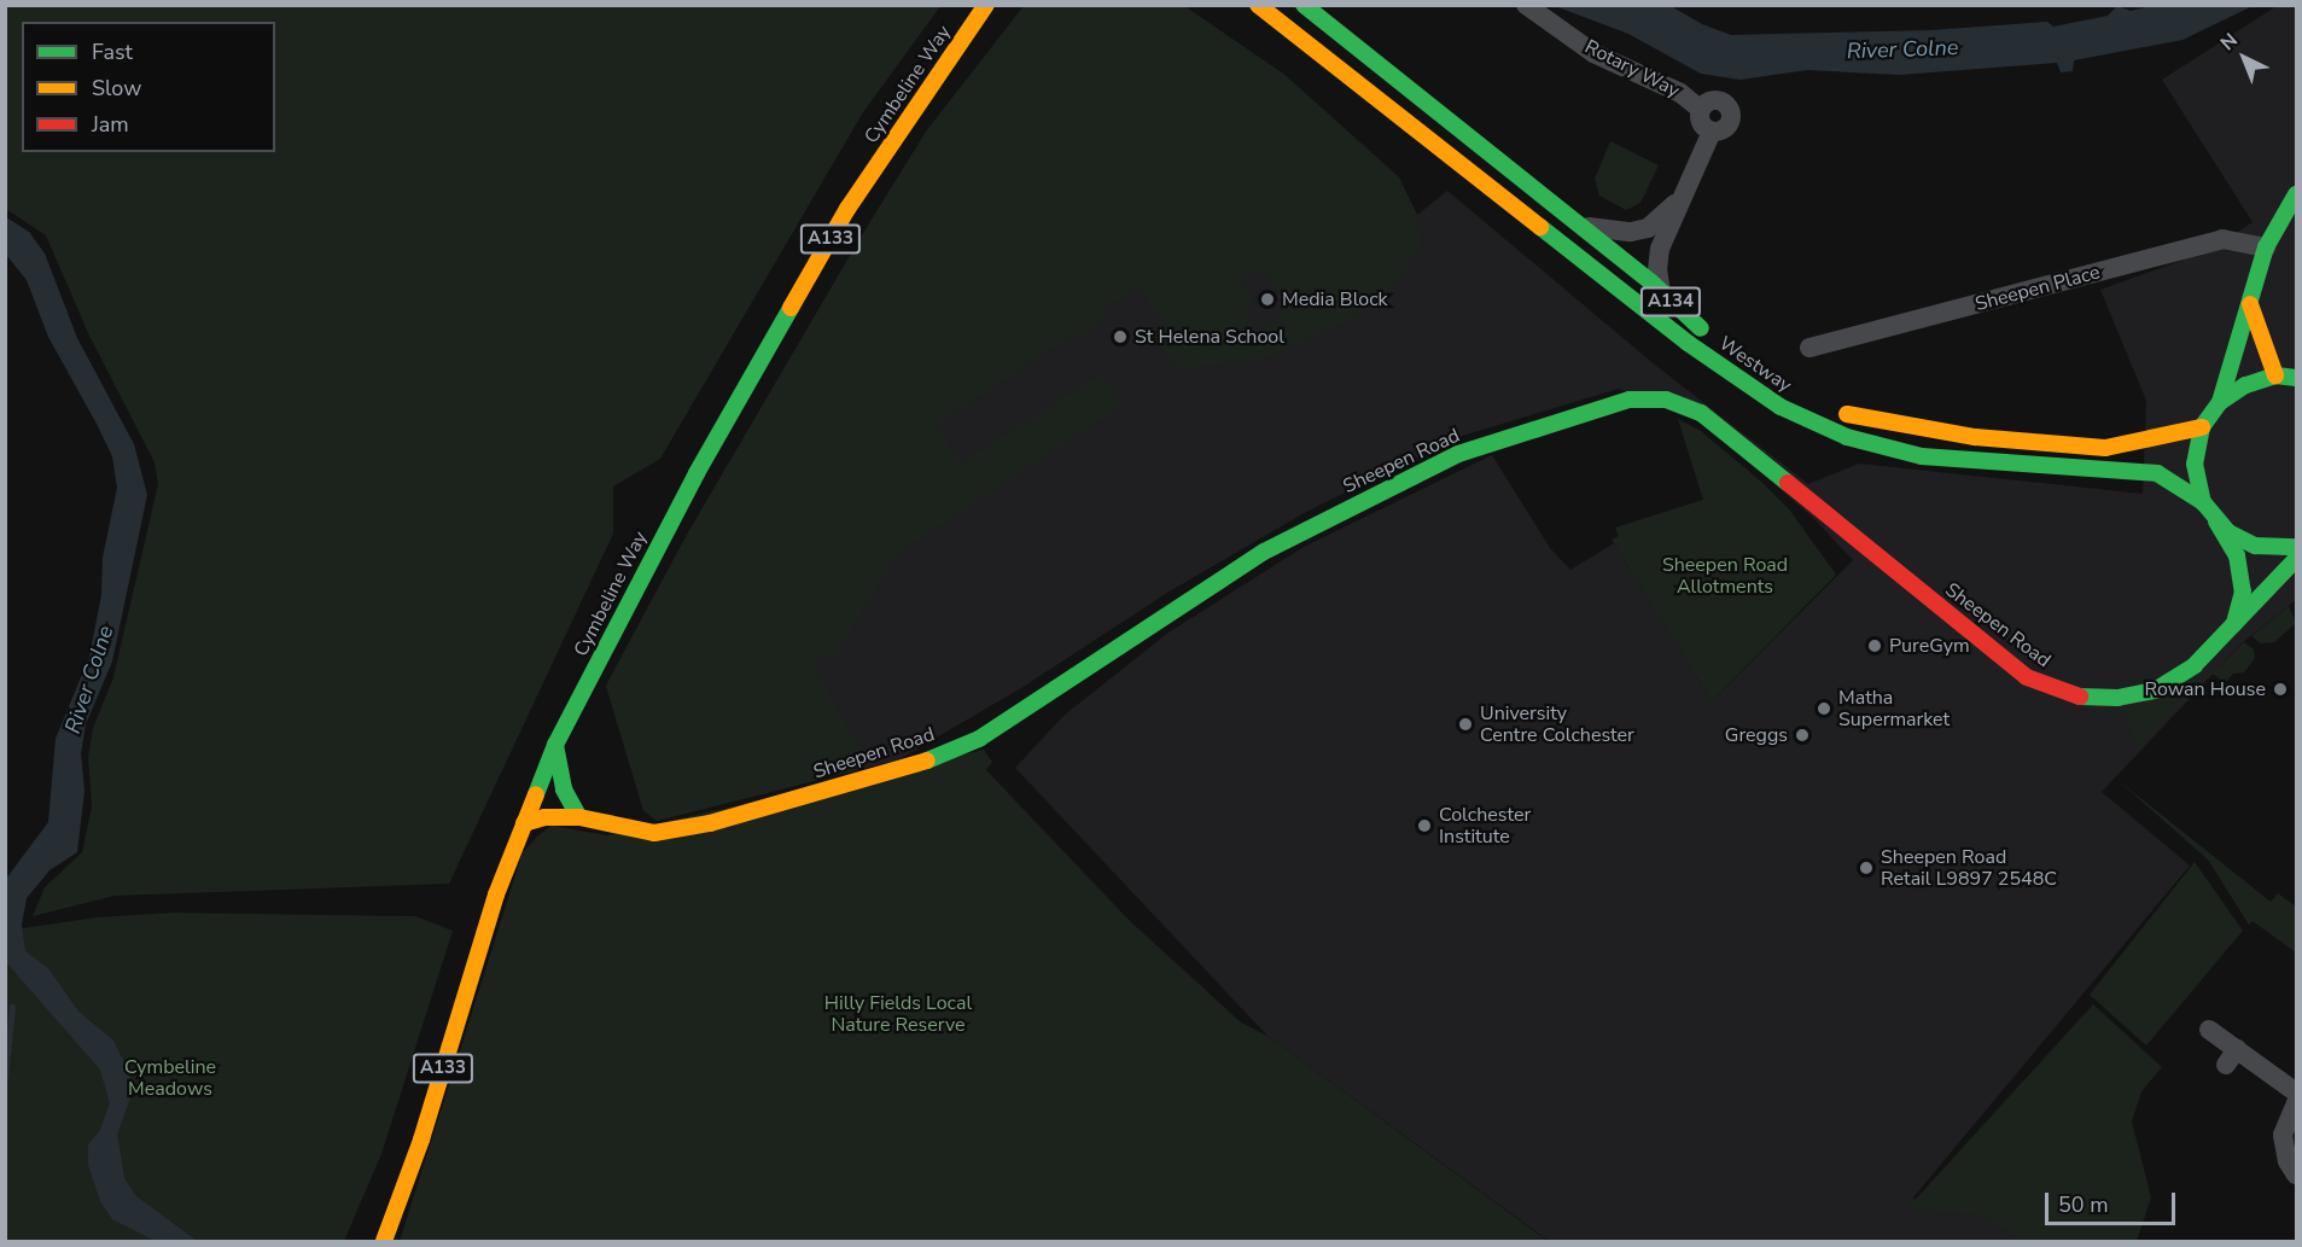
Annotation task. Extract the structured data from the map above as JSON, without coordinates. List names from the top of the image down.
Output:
{
  "streets": {
    "main road": [
      "Cymbeline Way",
      "A133",
      "A134",
      "Westway",
      "Sheepen Road"
    ],
    "street": ["Rotary Way", "Sheepen Place"]
  },
  "crossings": [
    ["Cymbeline Way", "Sheepen Road"],
    ["A134", "Westway"]
  ],
  "water": ["River Colne"],
  "parks": ["Sheepen Road Allotments", "Hilly Fields Local Nature Reserve", "Cymbeline Meadows"],
  "places": [
    "Media Block",
    "St Helena School",
    "PureGym",
    "Rowan House",
    "Matha Supermarket",
    "University Centre Colchester",
    "Greggs",
    "Colchester Institute",
    "Sheepen Road Retail L9897 2548C"
  ],
  "legend": ["Fast", "Slow", "Jam"],
  "scale_bar": "50 m",
  "north": "top left"
}
